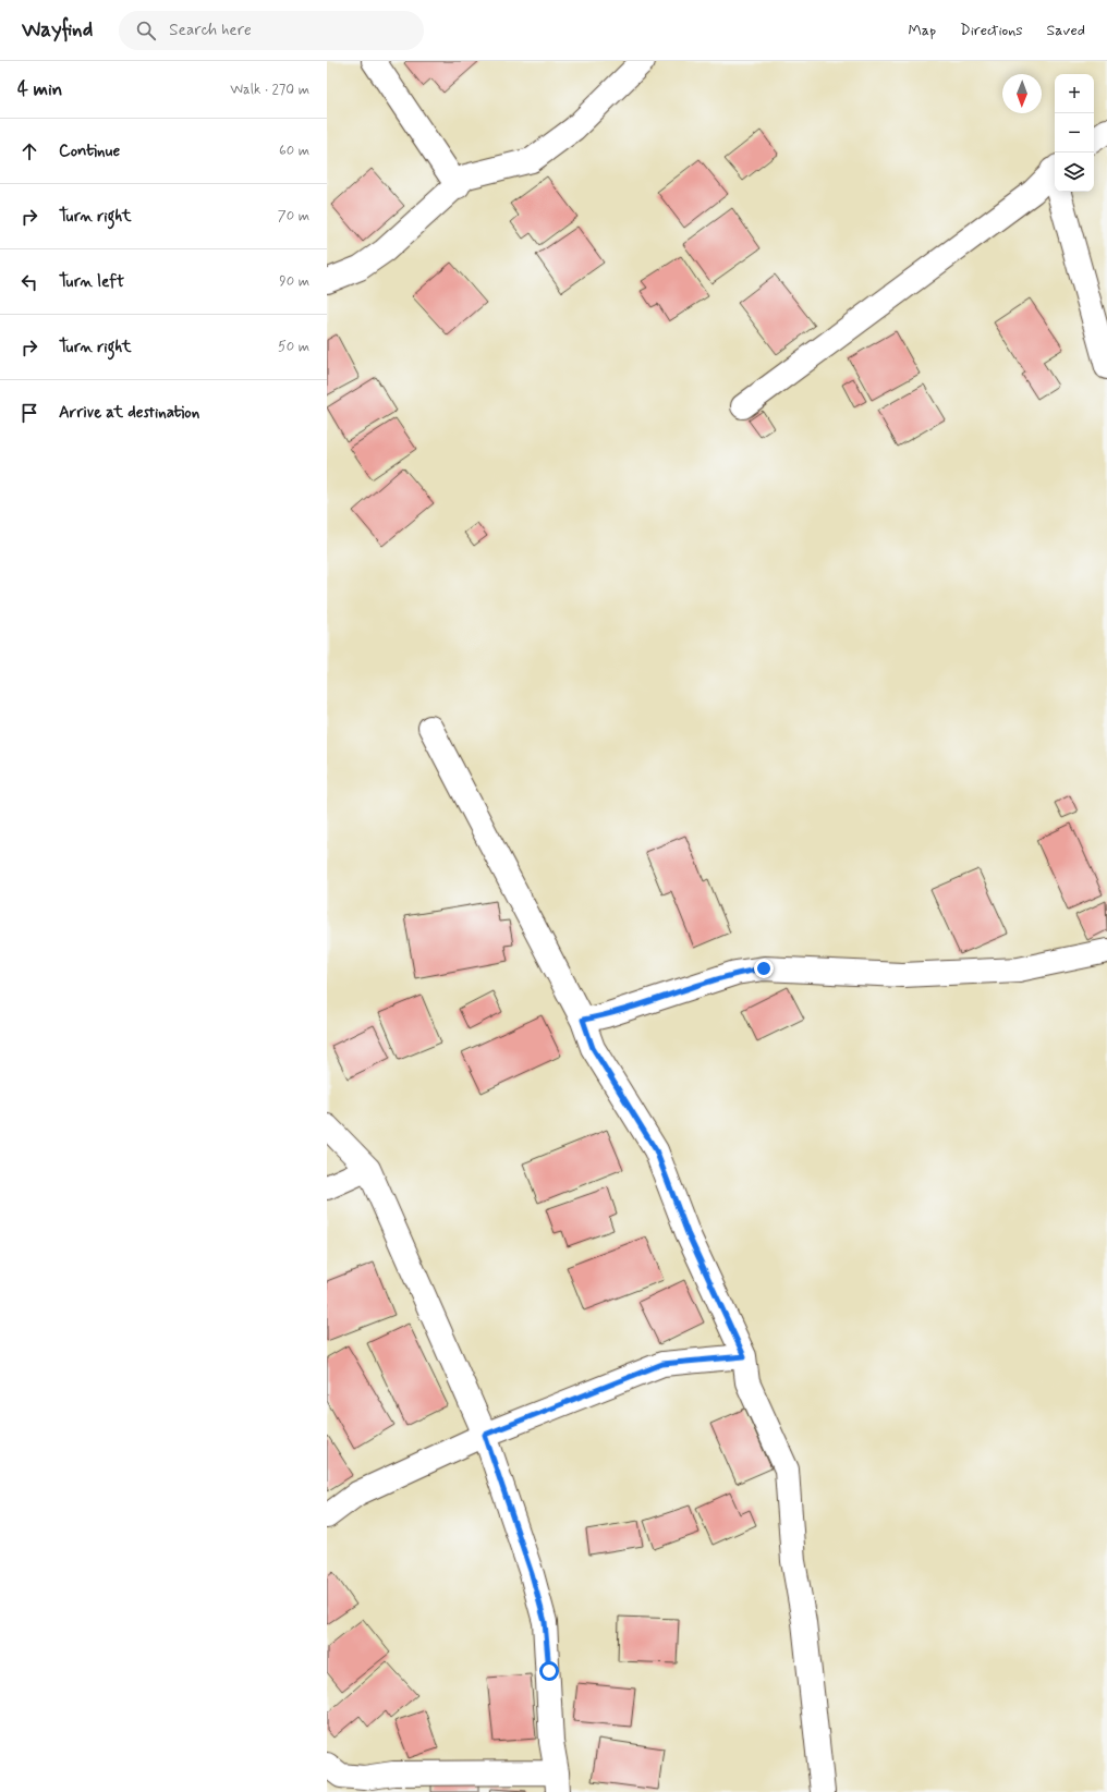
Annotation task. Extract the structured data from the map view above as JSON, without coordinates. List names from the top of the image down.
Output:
{
  "north": "bottom",
  "page": {
    "header": "Wayfind",
    "search": "Search here",
    "nav": ["Map", "Directions", "Saved"],
    "heading": ["4 min", "Walk · 270 m"],
    "map_buttons": ["+", "−"],
    "list": [
      ["Continue", "60 m"],
      ["Turn right", "70 m"],
      ["Turn left", "90 m"],
      ["Turn right", "50 m"],
      "Arrive at destination"
    ]
  }
}
